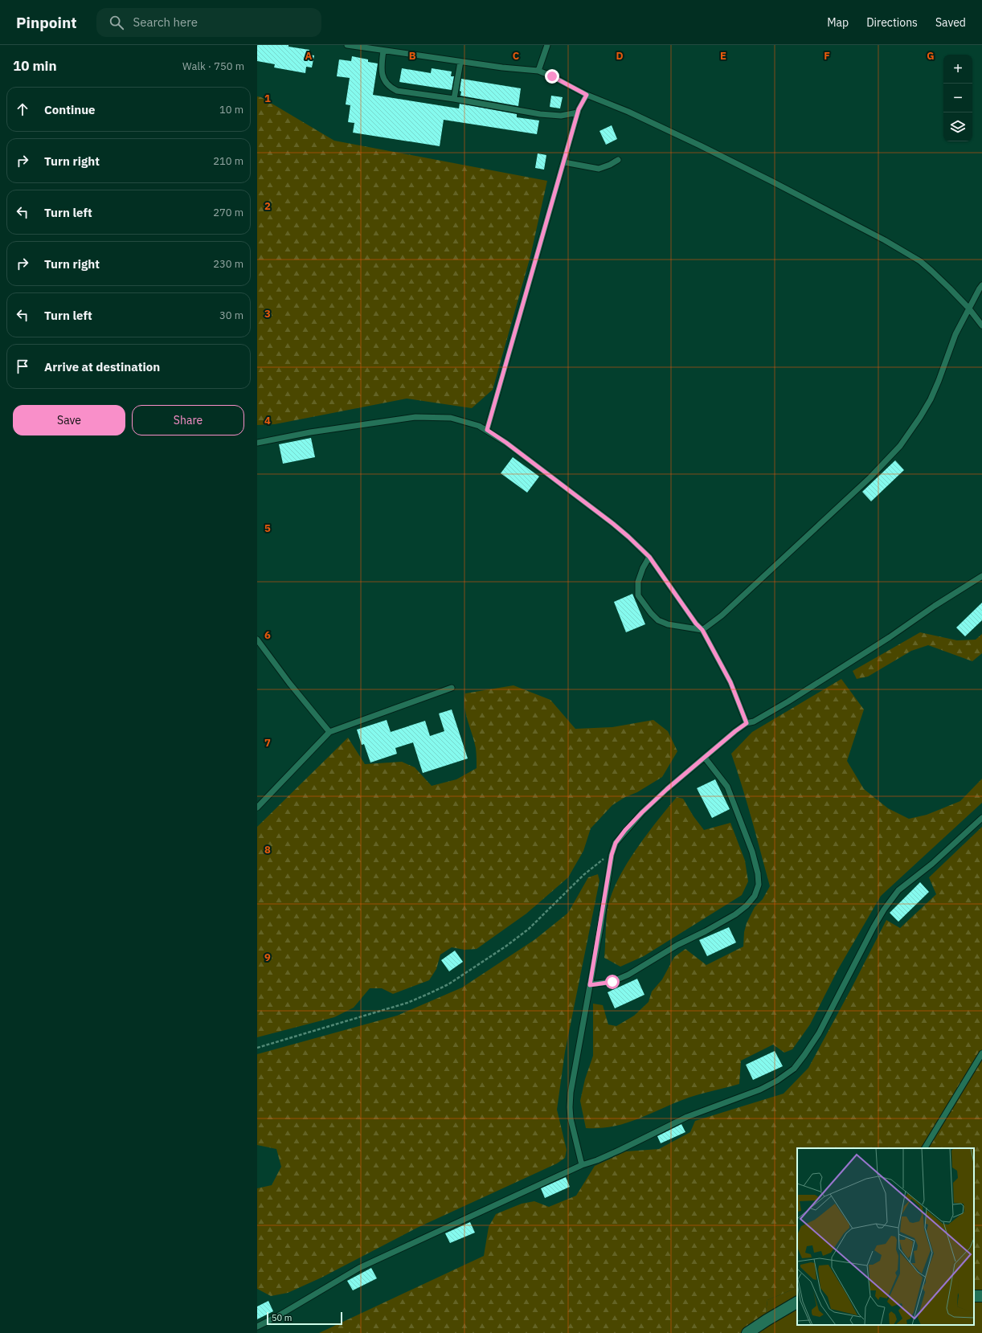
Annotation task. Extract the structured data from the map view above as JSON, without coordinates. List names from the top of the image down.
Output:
{
  "scale_bar": "50 m",
  "page": {
    "header": "Pinpoint",
    "search": "Search here",
    "nav": ["Map", "Directions", "Saved"],
    "heading": ["10 min", "Walk · 750 m"],
    "map_buttons": ["+", "−"],
    "list": [
      ["Continue", "10 m"],
      ["Turn right", "210 m"],
      ["Turn left", "270 m"],
      ["Turn right", "230 m"],
      ["Turn left", "30 m"],
      "Arrive at destination"
    ],
    "buttons": ["Save", "Share"],
    "scale": "50 m"
  },
  "grid": {
    "columns": [
      "A",
      "B",
      "C",
      "D",
      "E",
      "F",
      "G"
    ],
    "rows": [
      "1",
      "2",
      "3",
      "4",
      "5",
      "6",
      "7",
      "8",
      "9"
    ]
  }
}
